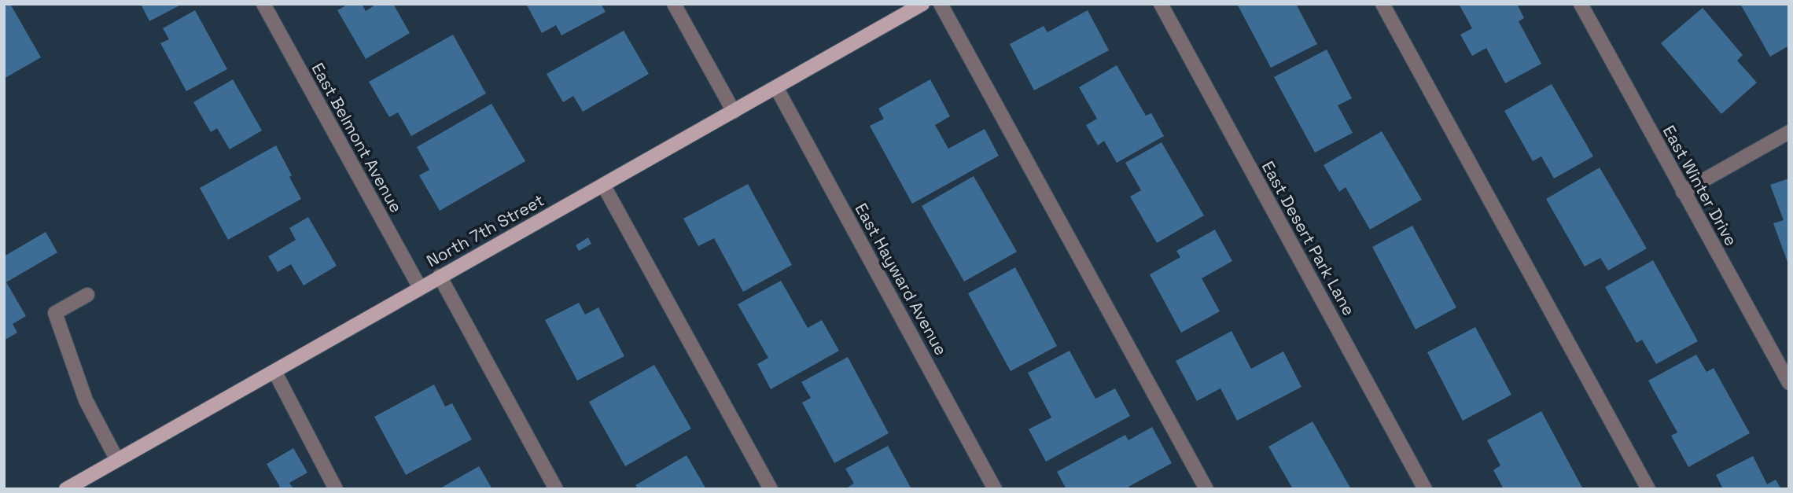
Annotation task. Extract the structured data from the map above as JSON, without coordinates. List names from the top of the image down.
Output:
{
  "streets": {
    "main road": ["North 7th Street"],
    "street": [
      "East Belmont Avenue",
      "East Winter Drive",
      "East Desert Park Lane",
      "East Hayward Avenue"
    ]
  },
  "crossings": [
    ["East Belmont Avenue", "North 7th Street"],
    ["North 7th Street", "East Hayward Avenue"]
  ]
}
